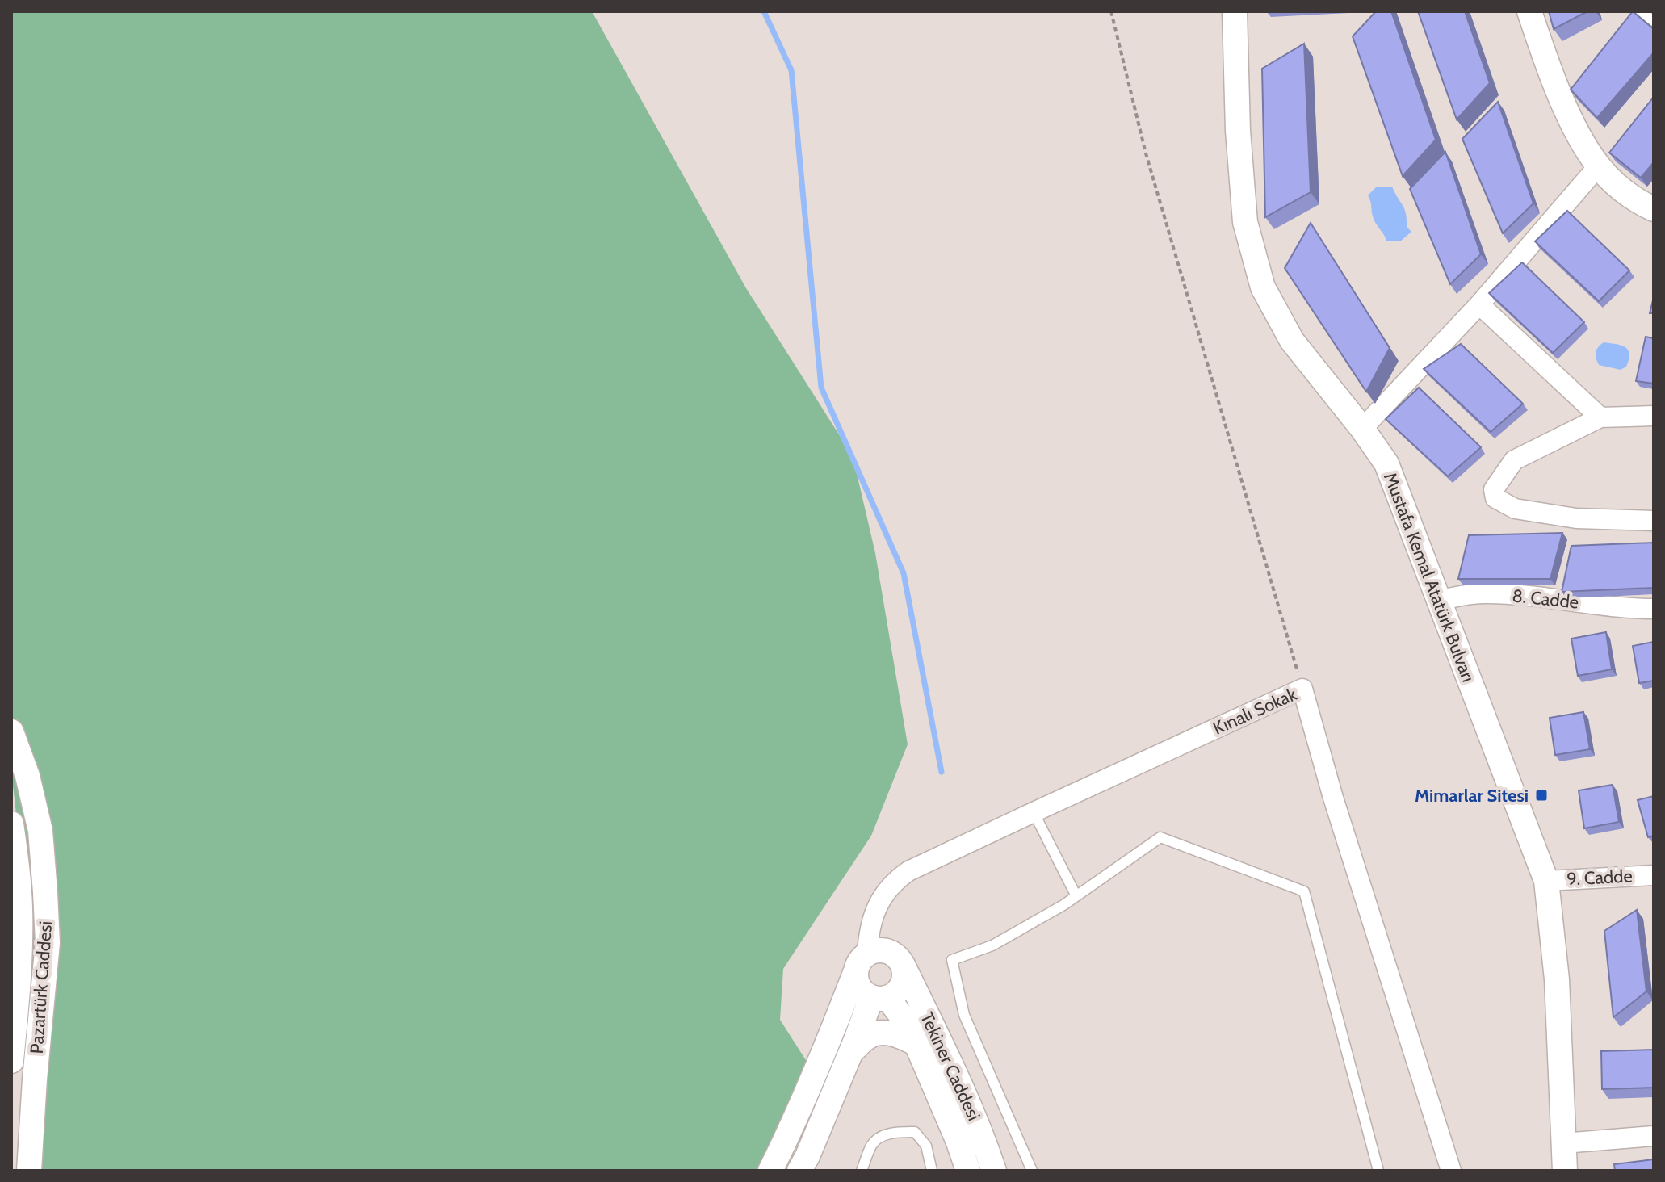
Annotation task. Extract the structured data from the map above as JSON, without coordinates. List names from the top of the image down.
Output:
{
  "streets": {
    "street": [
      "Mustafa Kemal Atatürk Bulvarı",
      "8. Cadde",
      "Kınalı Sokak",
      "9. Cadde",
      "Pazartürk Caddesi",
      "Tekiner Caddesi"
    ]
  },
  "crossings": [
    ["Mustafa Kemal Atatürk Bulvarı", "8. Cadde"],
    ["Mustafa Kemal Atatürk Bulvarı", "9. Cadde"],
    ["Kınalı Sokak", "Tekiner Caddesi"]
  ],
  "places": {
    "transit": ["Mimarlar Sitesi"]
  }
}
